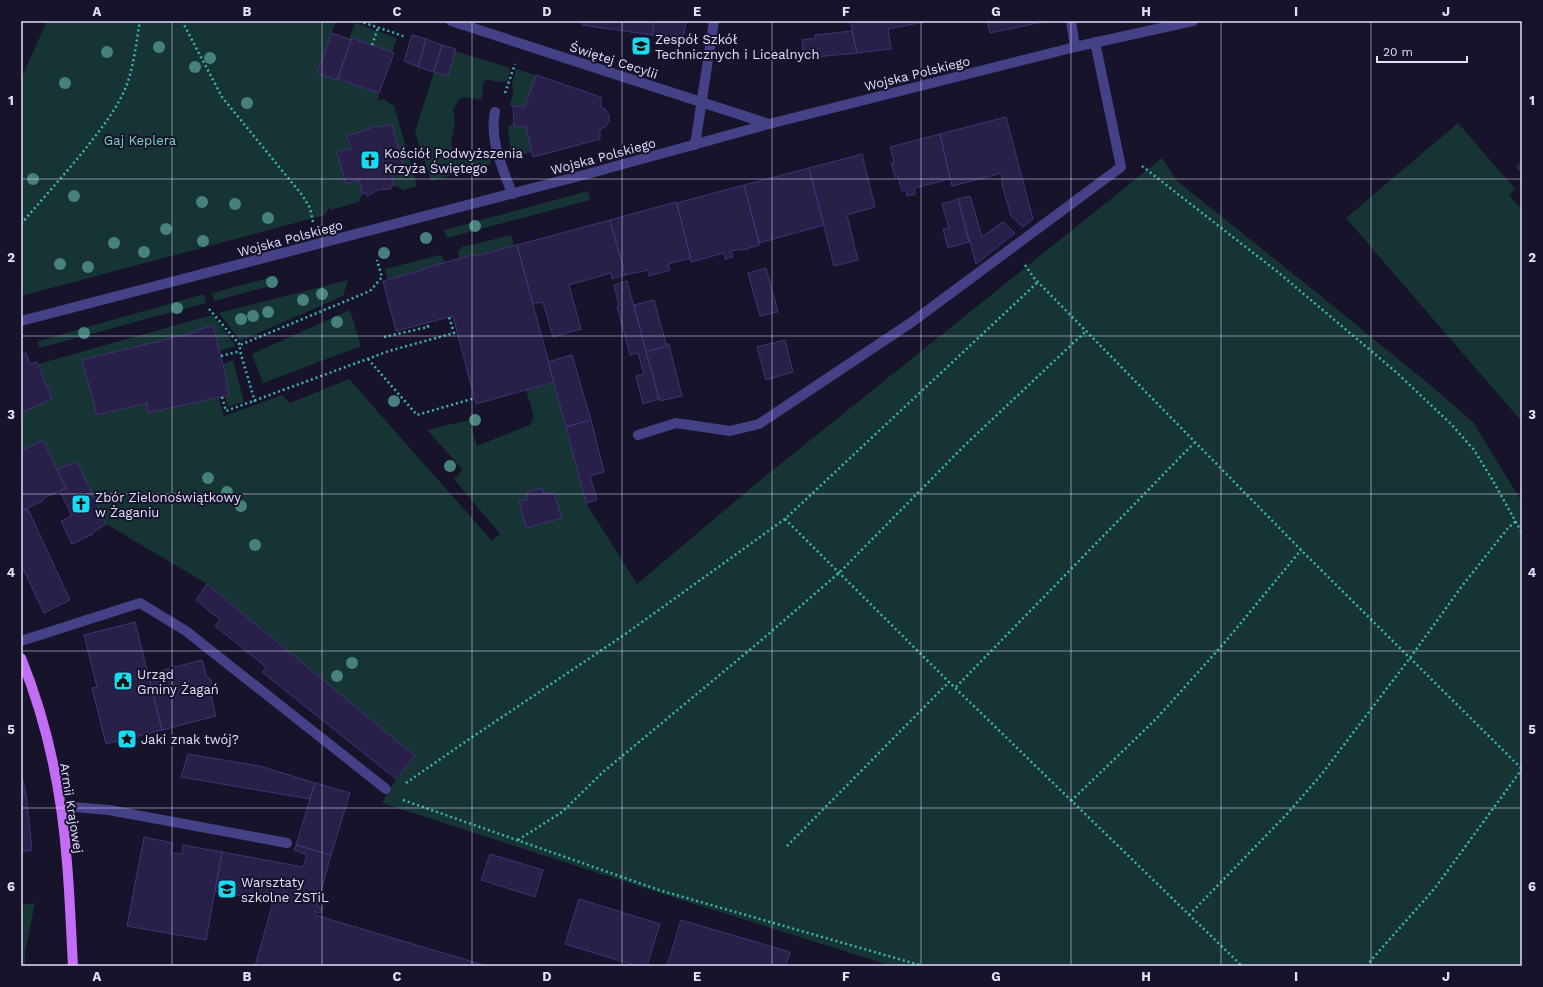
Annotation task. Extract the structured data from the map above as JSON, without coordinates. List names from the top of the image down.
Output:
{
  "streets": {
    "main road": ["Armii Krajowej"],
    "street": ["Świętej Cecylii", "Wojska Polskiego"]
  },
  "crossings": [
    ["Świętej Cecylii", "Wojska Polskiego"]
  ],
  "parks": ["Gaj Keplera"],
  "places": {
    "school or university": ["Zespół Szkół Technicznych i Licealnych", "Warsztaty szkolne ZSTiL"],
    "church": ["Kościół Podwyższenia Krzyża Świętego", "Zbór Zielonoświątkowy w Żaganiu"],
    "public building": ["Urząd Gminy Żagań"],
    "place": ["Jaki znak twój?"]
  },
  "scale_bar": "20 m",
  "grid": {
    "columns": [
      "A",
      "B",
      "C",
      "D",
      "E",
      "F",
      "G",
      "H",
      "I",
      "J"
    ],
    "rows": [
      "1",
      "2",
      "3",
      "4",
      "5",
      "6"
    ]
  }
}
